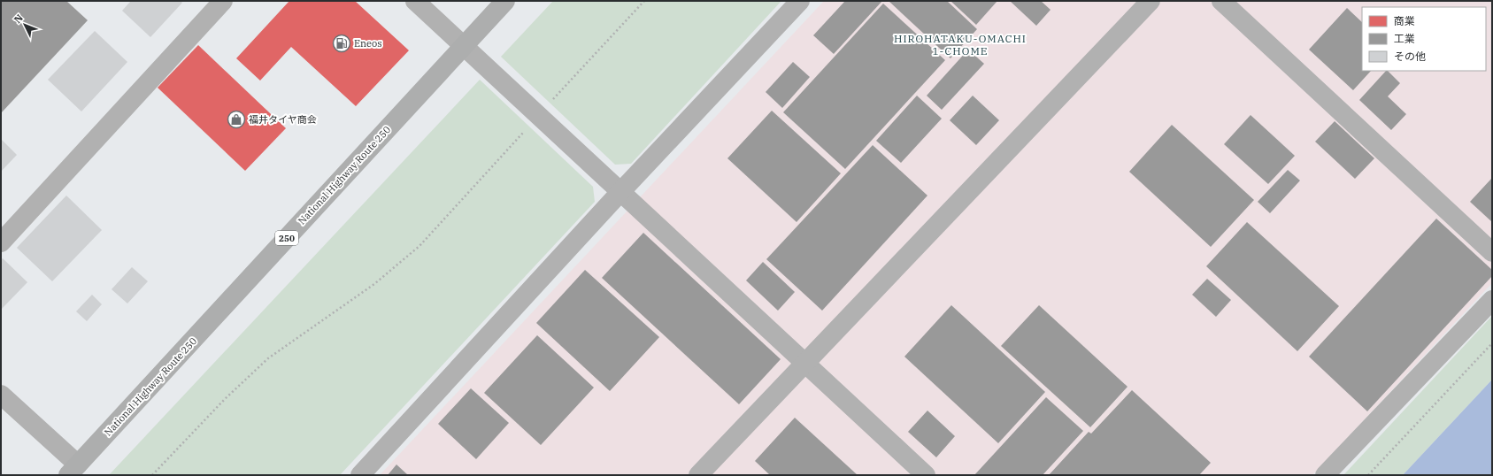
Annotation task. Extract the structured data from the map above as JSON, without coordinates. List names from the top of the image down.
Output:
{
  "streets": {
    "highway": ["National Highway Route 250", "250"]
  },
  "districts": ["HIROHATAKU-OMACHI 1-CHOME"],
  "places": {
    "fuel station": ["Eneos"],
    "shop": ["福井タイヤ商会"]
  },
  "legend": ["商業", "工業", "その他"],
  "north": "top left"
}
